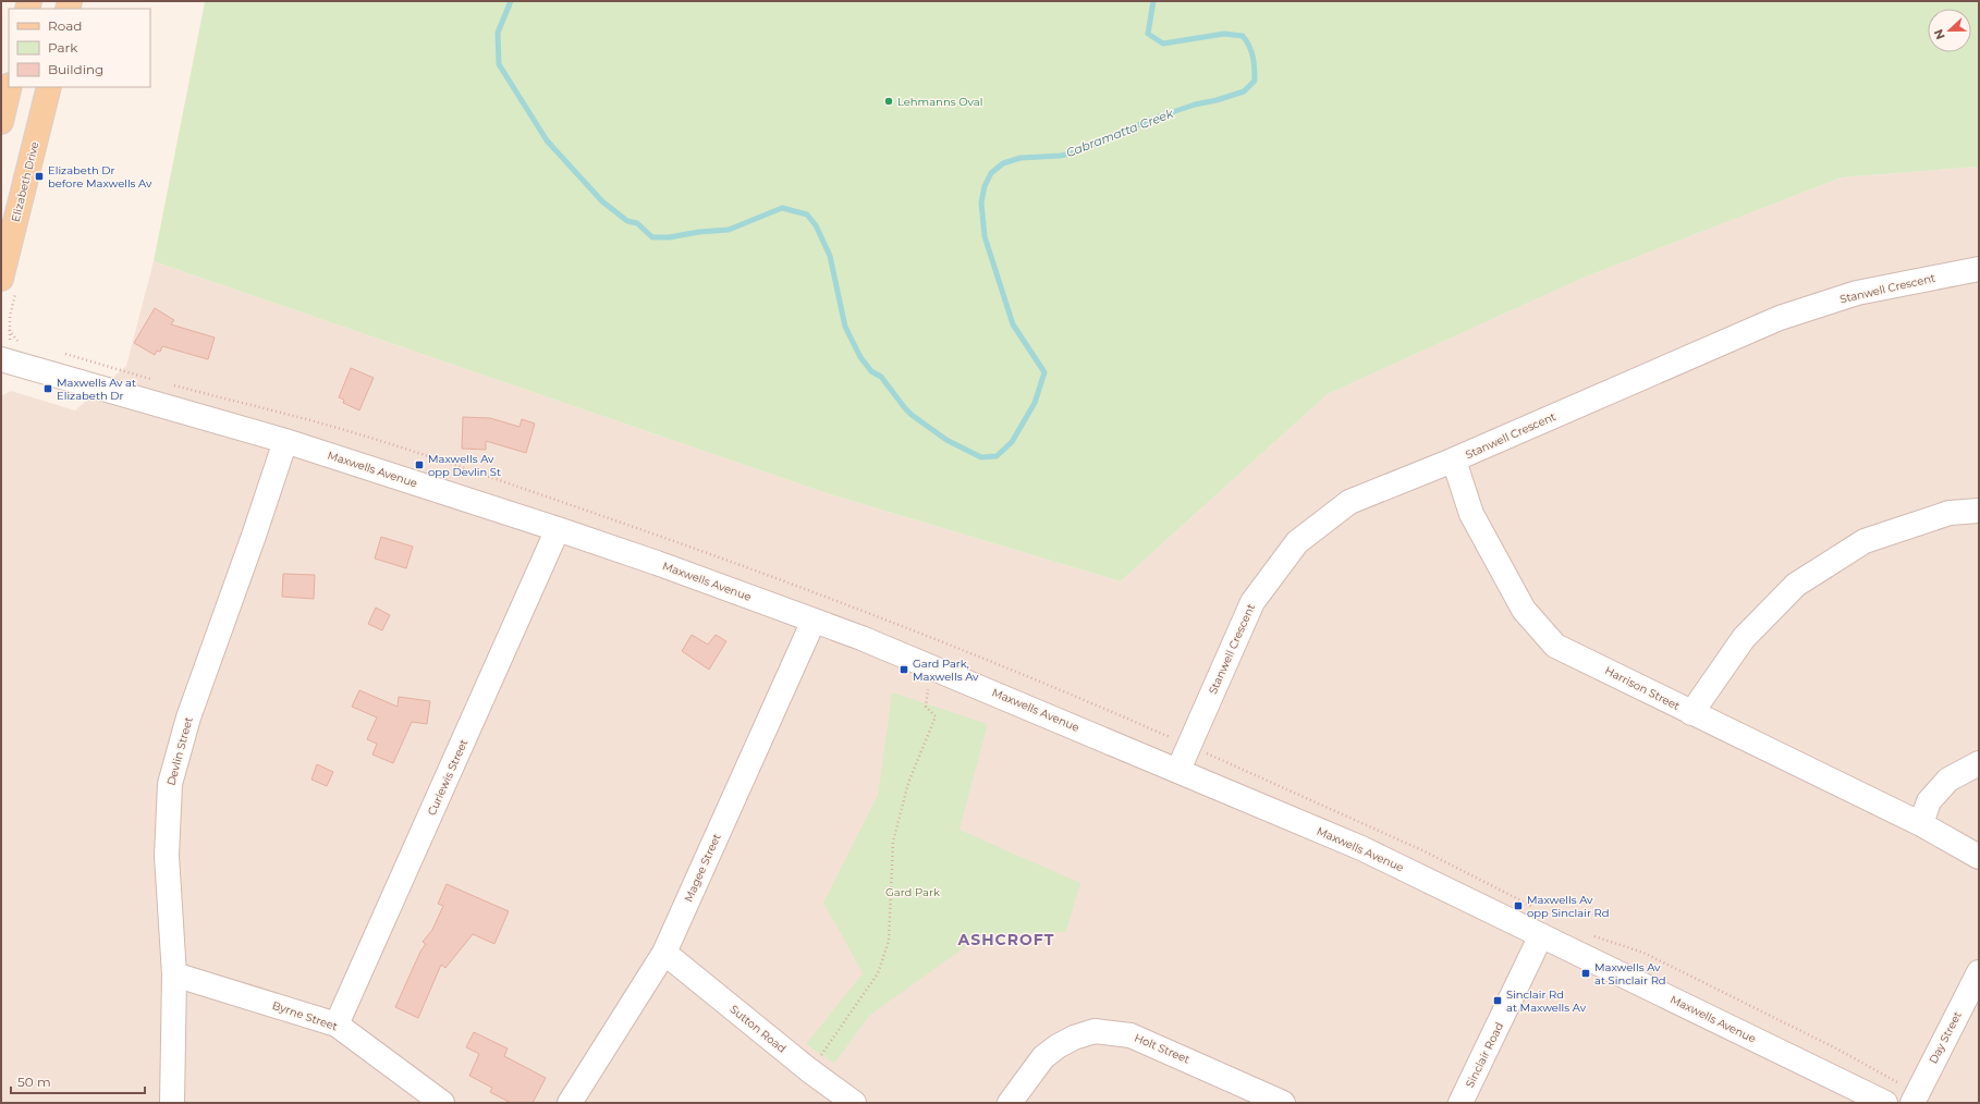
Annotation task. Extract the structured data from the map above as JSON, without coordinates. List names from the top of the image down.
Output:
{
  "streets": {
    "main road": ["Elizabeth Drive"],
    "street": [
      "Stanwell Crescent",
      "Maxwells Avenue",
      "Harrison Street",
      "Devlin Street",
      "Curlewis Street",
      "Magee Street",
      "Byrne Street",
      "Sutton Road",
      "Day Street",
      "Holt Street",
      "Sinclair Road"
    ]
  },
  "crossings": [
    ["Stanwell Crescent", "Maxwells Avenue"],
    ["Stanwell Crescent", "Harrison Street"],
    ["Maxwells Avenue", "Devlin Street"],
    ["Maxwells Avenue", "Curlewis Street"],
    ["Maxwells Avenue", "Magee Street"],
    ["Maxwells Avenue", "Sinclair Road"],
    ["Devlin Street", "Byrne Street"],
    ["Curlewis Street", "Byrne Street"],
    ["Magee Street", "Sutton Road"]
  ],
  "districts": ["ASHCROFT"],
  "water": ["Cabramatta Creek"],
  "parks": ["Gard Park"],
  "places": {
    "other": ["Lehmanns Oval"],
    "transit": [
      "Elizabeth Dr before Maxwells Av",
      "Maxwells Av at Elizabeth Dr",
      "Maxwells Av opp Devlin St",
      "Gard Park, Maxwells Av",
      "Maxwells Av opp Sinclair Rd",
      "Maxwells Av at Sinclair Rd",
      "Sinclair Rd at Maxwells Av"
    ]
  },
  "legend": ["Road", "Park", "Building"],
  "scale_bar": "50 m",
  "north": "left"
}
